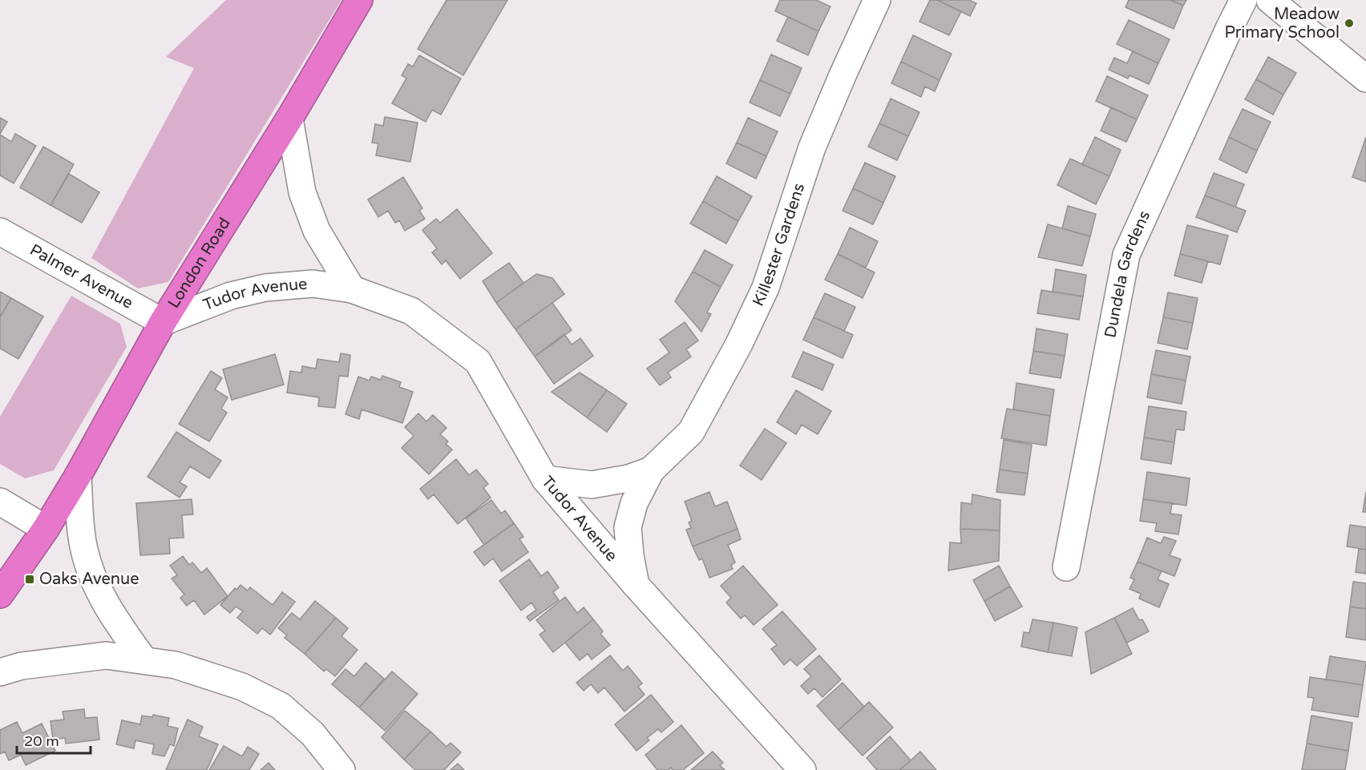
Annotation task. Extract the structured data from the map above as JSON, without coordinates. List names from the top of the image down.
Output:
{
  "streets": {
    "highway": ["London Road"],
    "street": [
      "Killester Gardens",
      "Dundela Gardens",
      "Palmer Avenue",
      "Tudor Avenue"
    ]
  },
  "crossings": [
    ["Killester Gardens", "Tudor Avenue"],
    ["London Road", "Palmer Avenue"],
    ["London Road", "Tudor Avenue"],
    ["Palmer Avenue", "Tudor Avenue"]
  ],
  "places": {
    "other": ["Meadow Primary School"],
    "transit": ["Oaks Avenue"]
  },
  "scale_bar": "20 m"
}
